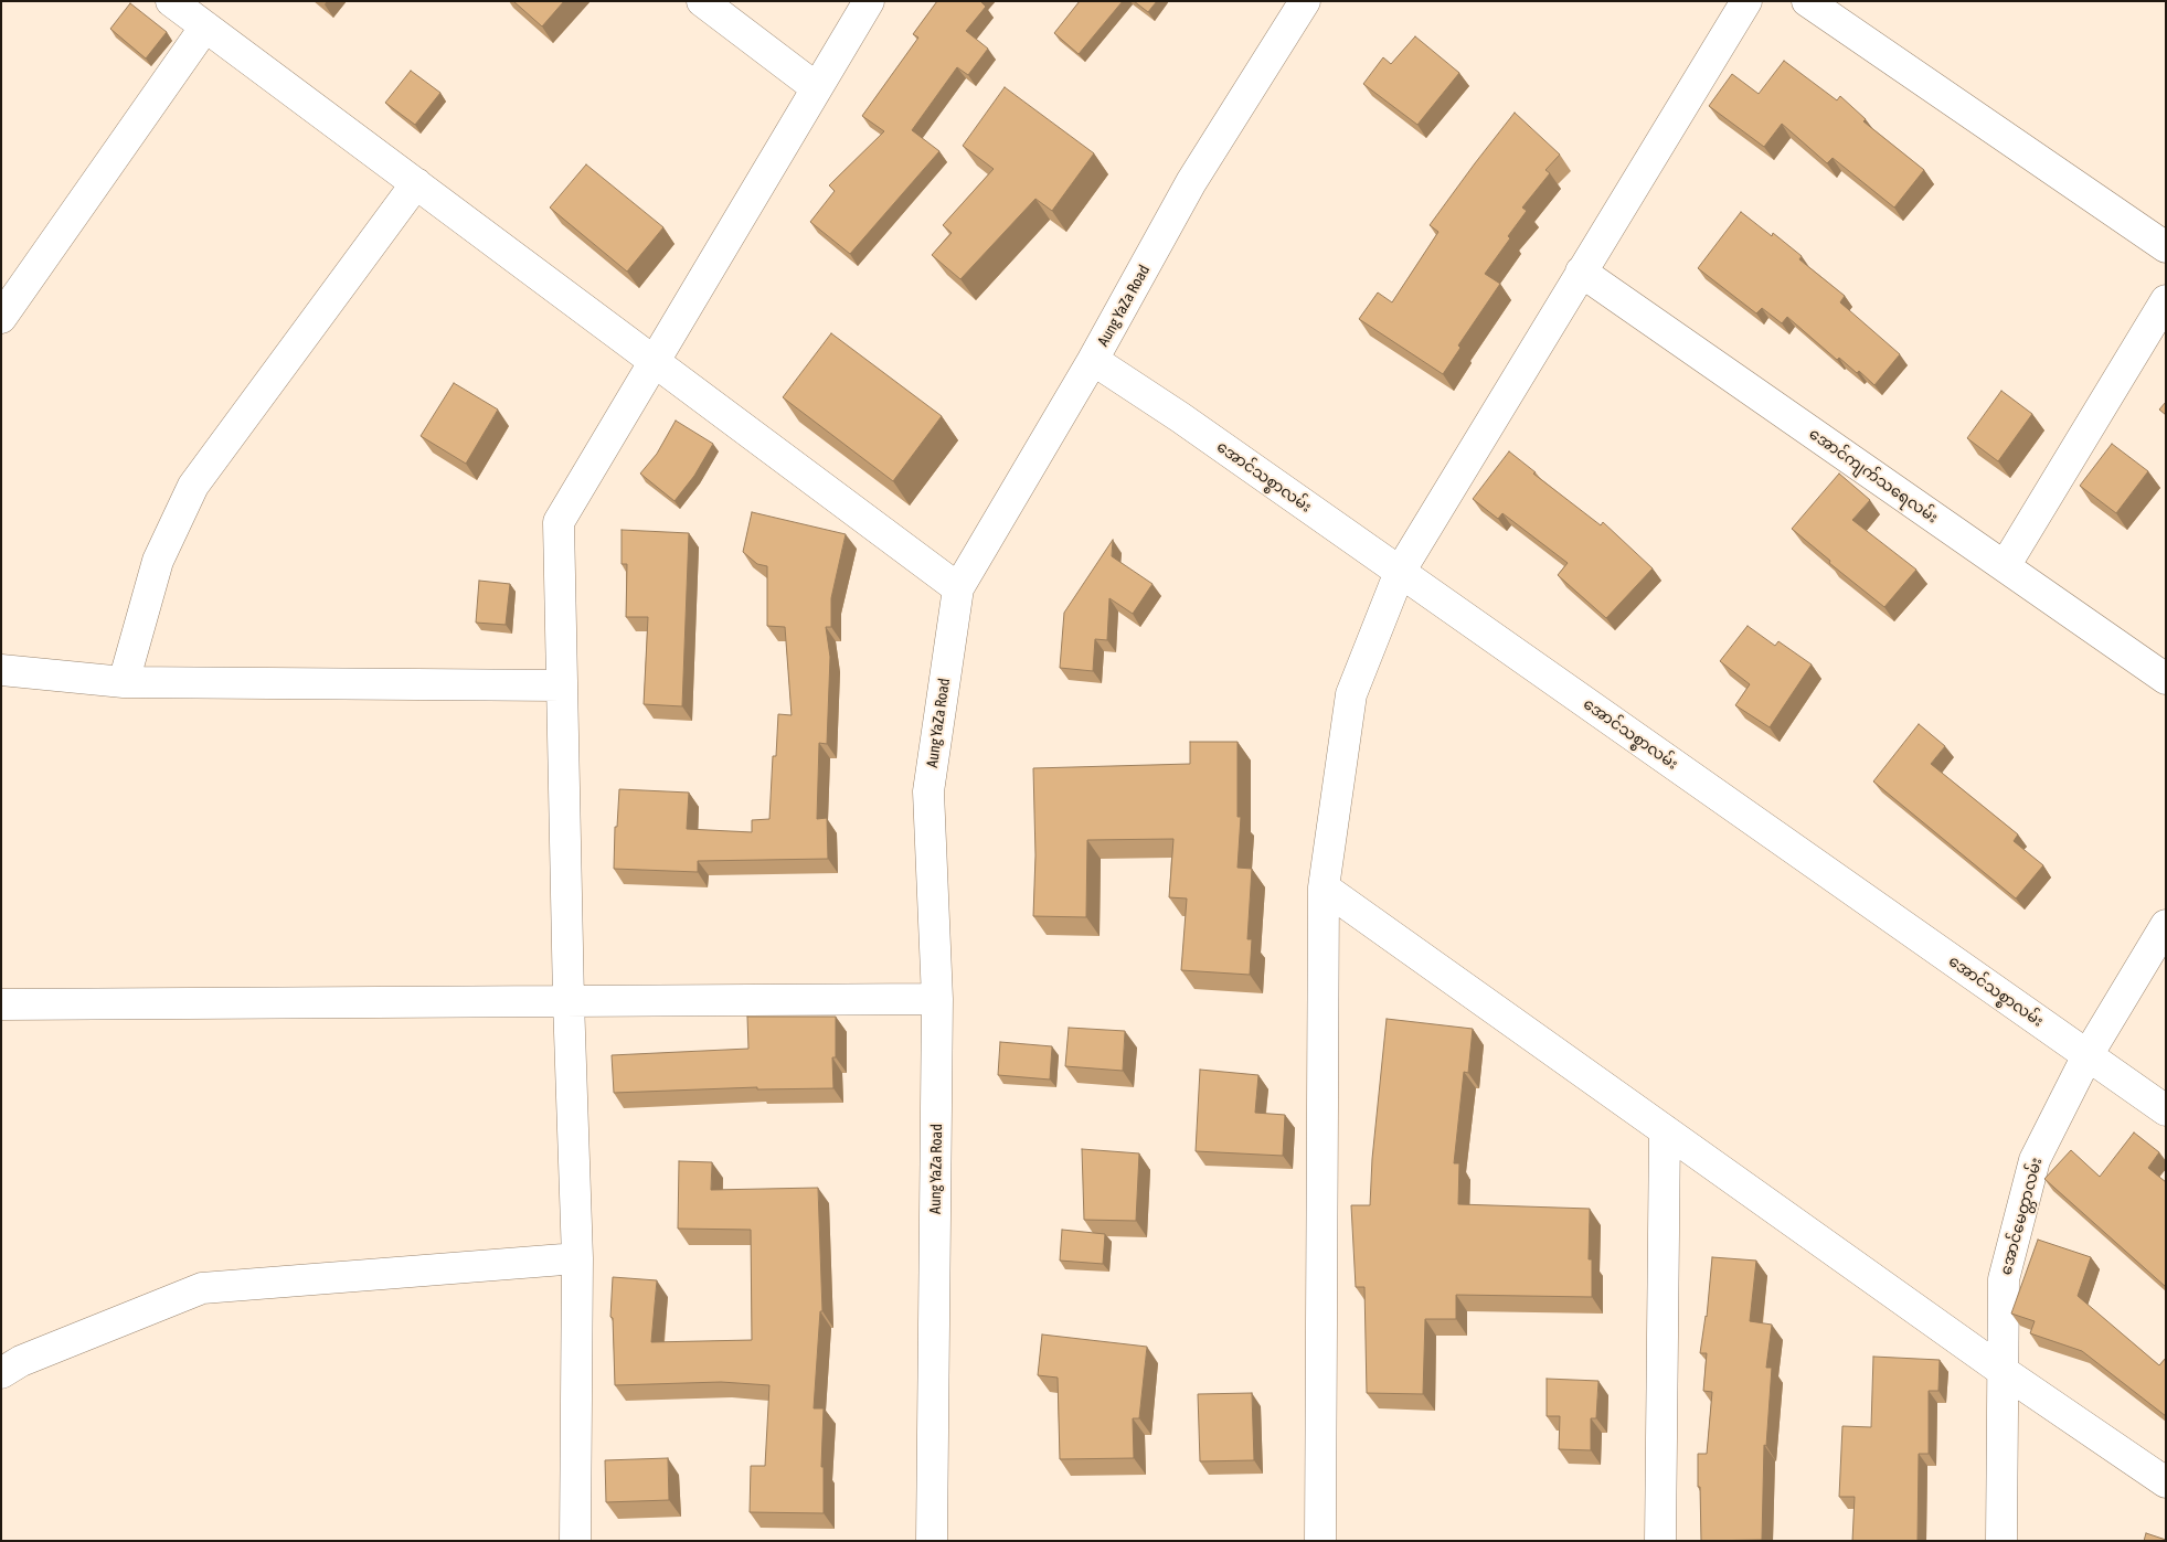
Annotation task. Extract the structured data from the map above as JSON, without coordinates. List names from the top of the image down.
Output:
{
  "streets": {
    "street": [
      "Aung YaZa Road",
      "အောင်ကျက်သရေလမ်း",
      "အောင်သစ္စာလမ်း",
      "အောင်မေတ္တာလမ်း"
    ]
  },
  "crossings": [
    ["Aung YaZa Road", "အောင်သစ္စာလမ်း"],
    ["အောင်သစ္စာလမ်း", "အောင်မေတ္တာလမ်း"]
  ]
}
